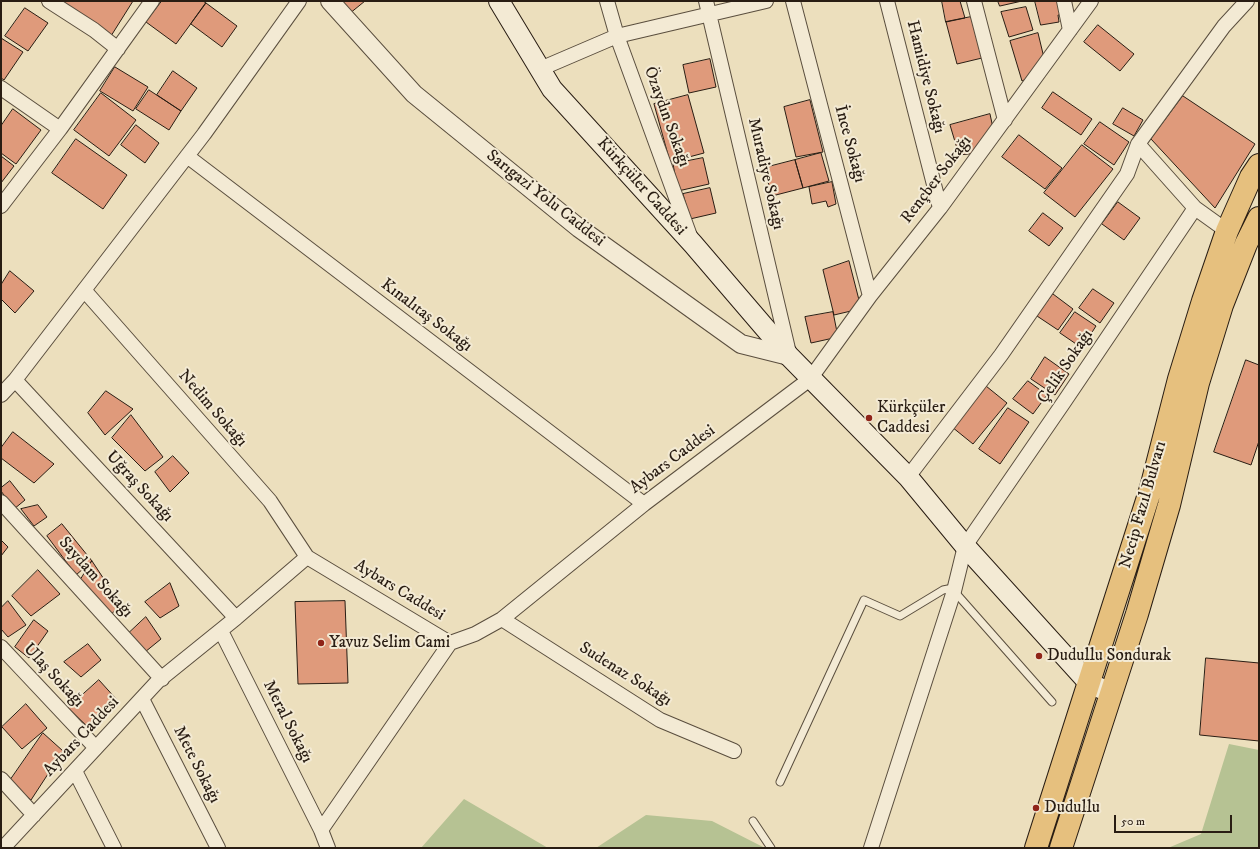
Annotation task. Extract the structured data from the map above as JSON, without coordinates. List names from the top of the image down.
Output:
{
  "streets": {
    "main road": ["Kürkçüler Caddesi", "Necip Fazıl Bulvarı"],
    "street": [
      "Hamidiye Sokağı",
      "Özaydın Sokağı",
      "İnce Sokağı",
      "Muradiye Sokağı",
      "Rençber Sokağı",
      "Sarıgazi Yolu Caddesi",
      "Kınalıtaş Sokağı",
      "Çelik Sokağı",
      "Nedim Sokağı",
      "Aybars Caddesi",
      "Uğraş Sokağı",
      "Saydam Sokağı",
      "Sudenaz Sokağı",
      "Ulaş Sokağı",
      "Meral Sokağı",
      "Mete Sokağı"
    ]
  },
  "crossings": [
    ["Hamidiye Sokağı", "Rençber Sokağı"],
    ["Özaydın Sokağı", "Kürkçüler Caddesi"],
    ["İnce Sokağı", "Rençber Sokağı"],
    ["Muradiye Sokağı", "Kürkçüler Caddesi"],
    ["Muradiye Sokağı", "Sarıgazi Yolu Caddesi"],
    ["Rençber Sokağı", "Kürkçüler Caddesi"],
    ["Rençber Sokağı", "Aybars Caddesi"],
    ["Kürkçüler Caddesi", "Sarıgazi Yolu Caddesi"],
    ["Kürkçüler Caddesi", "Çelik Sokağı"],
    ["Kürkçüler Caddesi", "Aybars Caddesi"],
    ["Kürkçüler Caddesi", "Necip Fazıl Bulvarı"],
    ["Kınalıtaş Sokağı", "Aybars Caddesi"],
    ["Nedim Sokağı", "Aybars Caddesi"],
    ["Aybars Caddesi", "Uğraş Sokağı"],
    ["Aybars Caddesi", "Saydam Sokağı"],
    ["Aybars Caddesi", "Sudenaz Sokağı"],
    ["Aybars Caddesi", "Ulaş Sokağı"],
    ["Aybars Caddesi", "Meral Sokağı"],
    ["Aybars Caddesi", "Mete Sokağı"]
  ],
  "places": [
    "Kürkçüler Caddesi",
    "Yavuz Selim Cami",
    "Dudullu Sondurak",
    "Dudullu"
  ],
  "scale_bar": "50 m"
}
